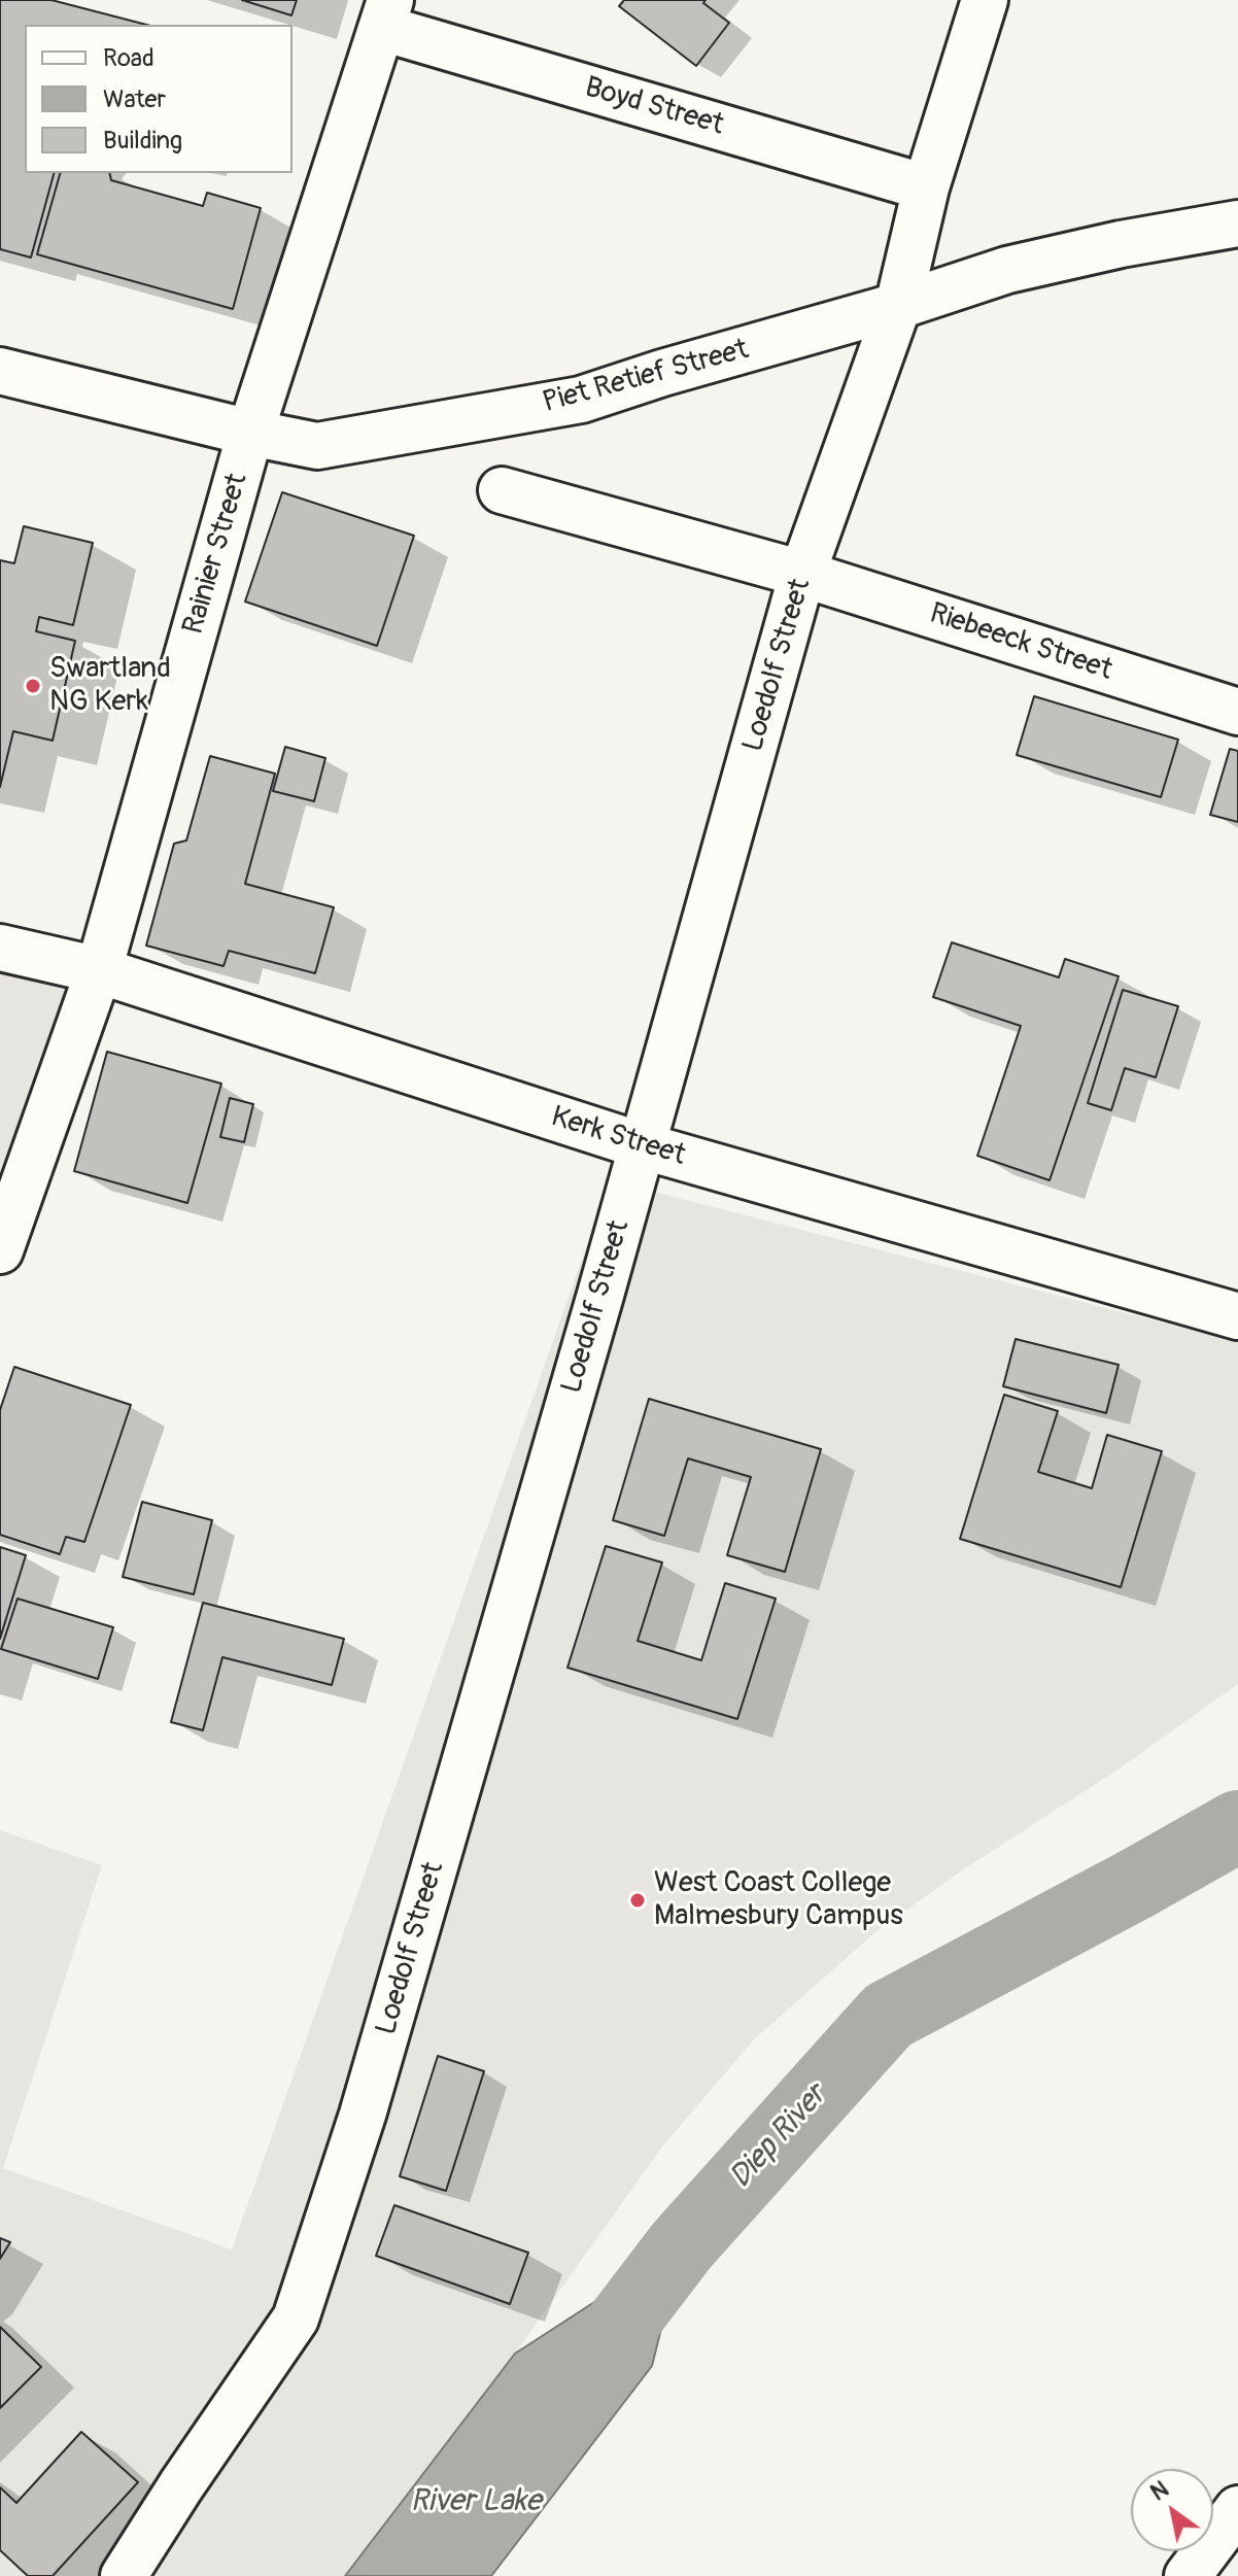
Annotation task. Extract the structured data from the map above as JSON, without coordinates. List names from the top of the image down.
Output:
{
  "streets": {
    "street": [
      "Boyd Street",
      "Piet Retief Street",
      "Rainier Street",
      "Riebeeck Street",
      "Loedolf Street",
      "Kerk Street"
    ]
  },
  "crossings": [
    ["Boyd Street", "Rainier Street"],
    ["Boyd Street", "Loedolf Street"],
    ["Piet Retief Street", "Rainier Street"],
    ["Piet Retief Street", "Loedolf Street"],
    ["Rainier Street", "Kerk Street"],
    ["Riebeeck Street", "Loedolf Street"],
    ["Loedolf Street", "Kerk Street"]
  ],
  "water": ["Diep River", "River Lake"],
  "places": ["Swartland NG Kerk", "West Coast College Malmesbury Campus"],
  "legend": ["Road", "Water", "Building"],
  "north": "top left"
}
